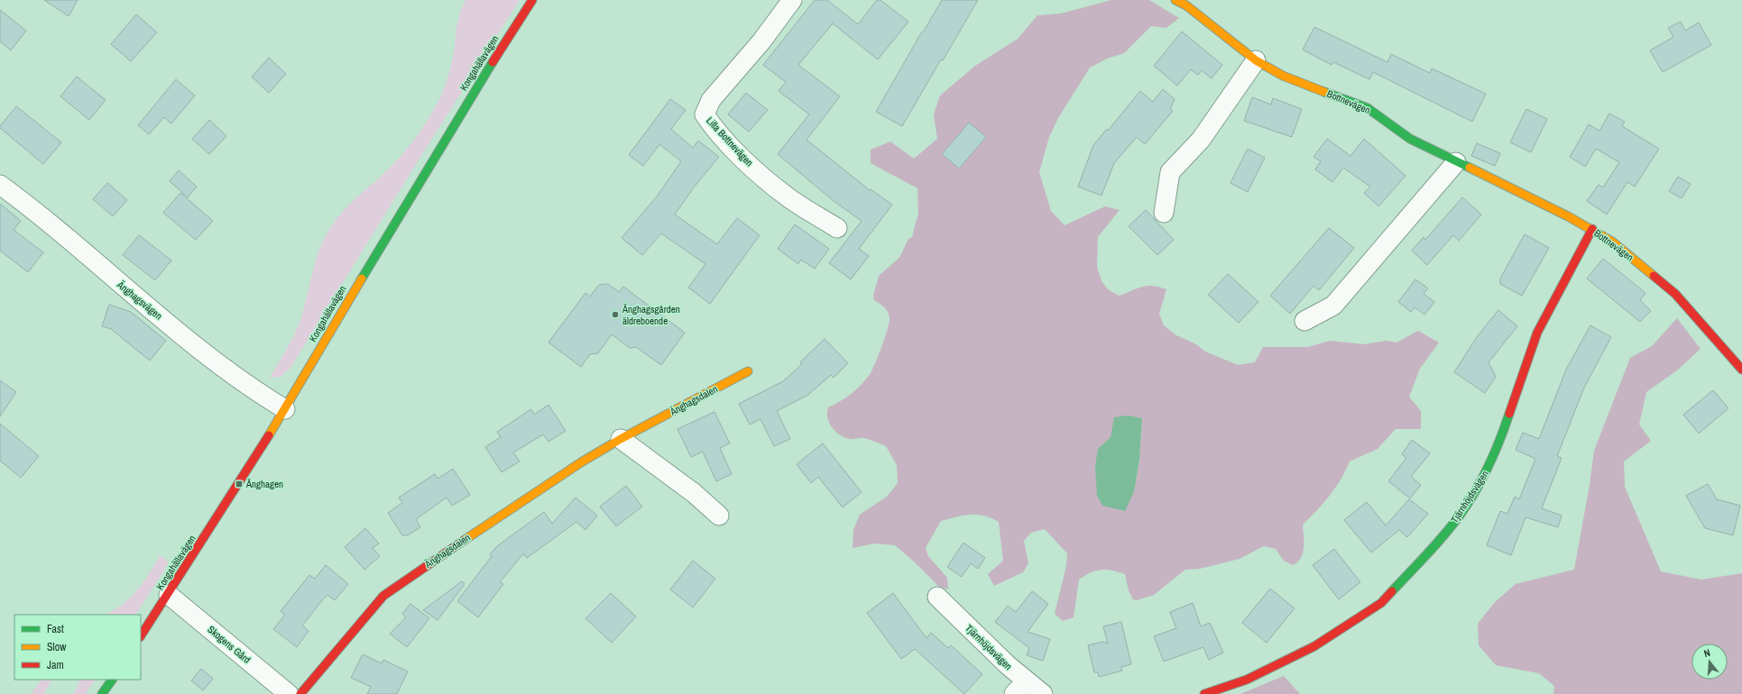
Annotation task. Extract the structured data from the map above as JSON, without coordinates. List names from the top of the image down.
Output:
{
  "streets": {
    "street": [
      "Kongahällavägen",
      "Bottnevägen",
      "Lilla Bottnevägen",
      "Änghagsvägen",
      "Änghagsdalen",
      "Tjärnhöjdsvägen",
      "Skogens Gård"
    ]
  },
  "crossings": [
    ["Kongahällavägen", "Änghagsvägen"],
    ["Kongahällavägen", "Skogens Gård"],
    ["Bottnevägen", "Tjärnhöjdsvägen"]
  ],
  "places": {
    "other": ["Änghagsgården äldreboende"],
    "transit": ["Änghagen"]
  },
  "legend": ["Fast", "Slow", "Jam"],
  "north": "top"
}
